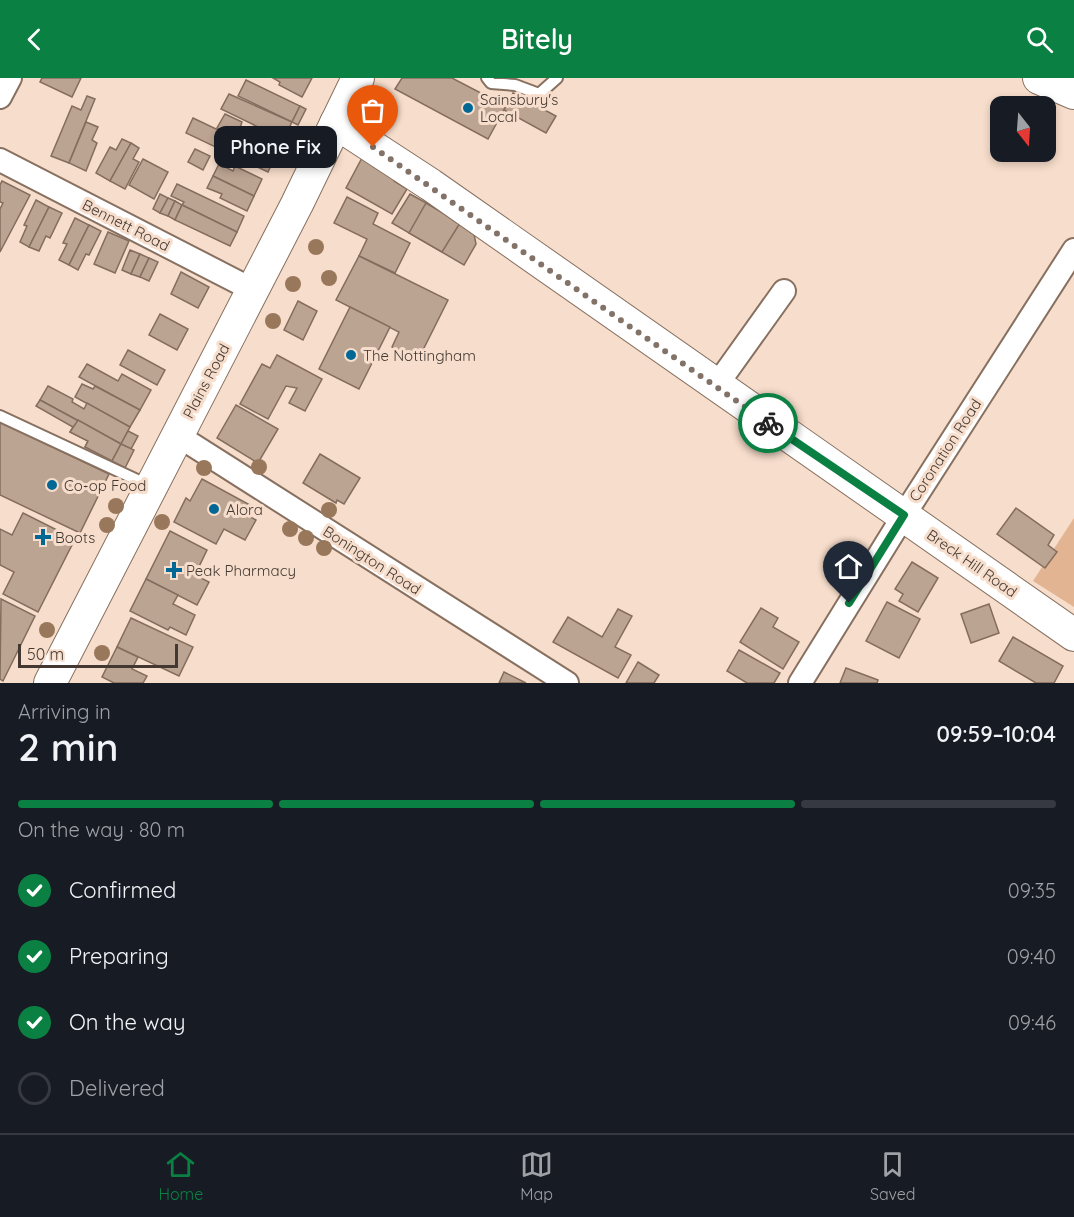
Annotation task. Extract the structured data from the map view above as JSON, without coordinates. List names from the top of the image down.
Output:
{
  "streets": {
    "street": [
      "Bennett Road",
      "Plains Road",
      "Coronation Road",
      "Bonington Road",
      "Breck Hill Road"
    ]
  },
  "crossings": [
    ["Bennett Road", "Plains Road"],
    ["Plains Road", "Bonington Road"],
    ["Plains Road", "Breck Hill Road"],
    ["Coronation Road", "Breck Hill Road"]
  ],
  "places": {
    "other": [
      "Sainsbury's Local",
      "Phone Fix",
      "The Nottingham",
      "Co-op Food",
      "Alora"
    ],
    "health": ["Boots", "Peak Pharmacy"]
  },
  "scale_bar": "50 m",
  "north": "bottom",
  "page": {
    "header": "Bitely",
    "bubble": "Phone Fix",
    "scale": "50 m",
    "heading": ["2 min", "Arriving in", "09:59–10:04"],
    "bar": "On the way · 80 m",
    "list": [
      ["Confirmed", "09:35"],
      ["Preparing", "09:40"],
      ["On the way", "09:46"],
      "Delivered"
    ],
    "tabs": ["Home", "Map", "Saved"]
  }
}
